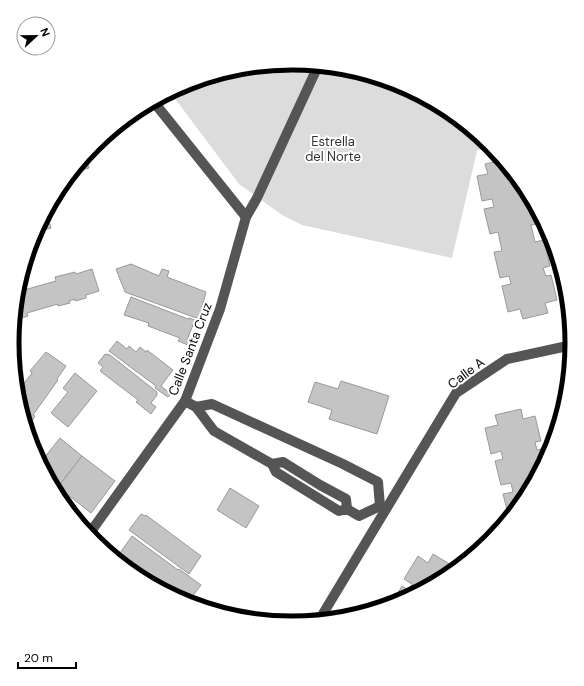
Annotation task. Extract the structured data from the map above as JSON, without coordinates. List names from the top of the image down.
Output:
{
  "streets": {
    "street": ["Calle Santa Cruz", "Calle A"]
  },
  "parks": ["Estrella del Norte"],
  "scale_bar": "20 m",
  "north": "right"
}
